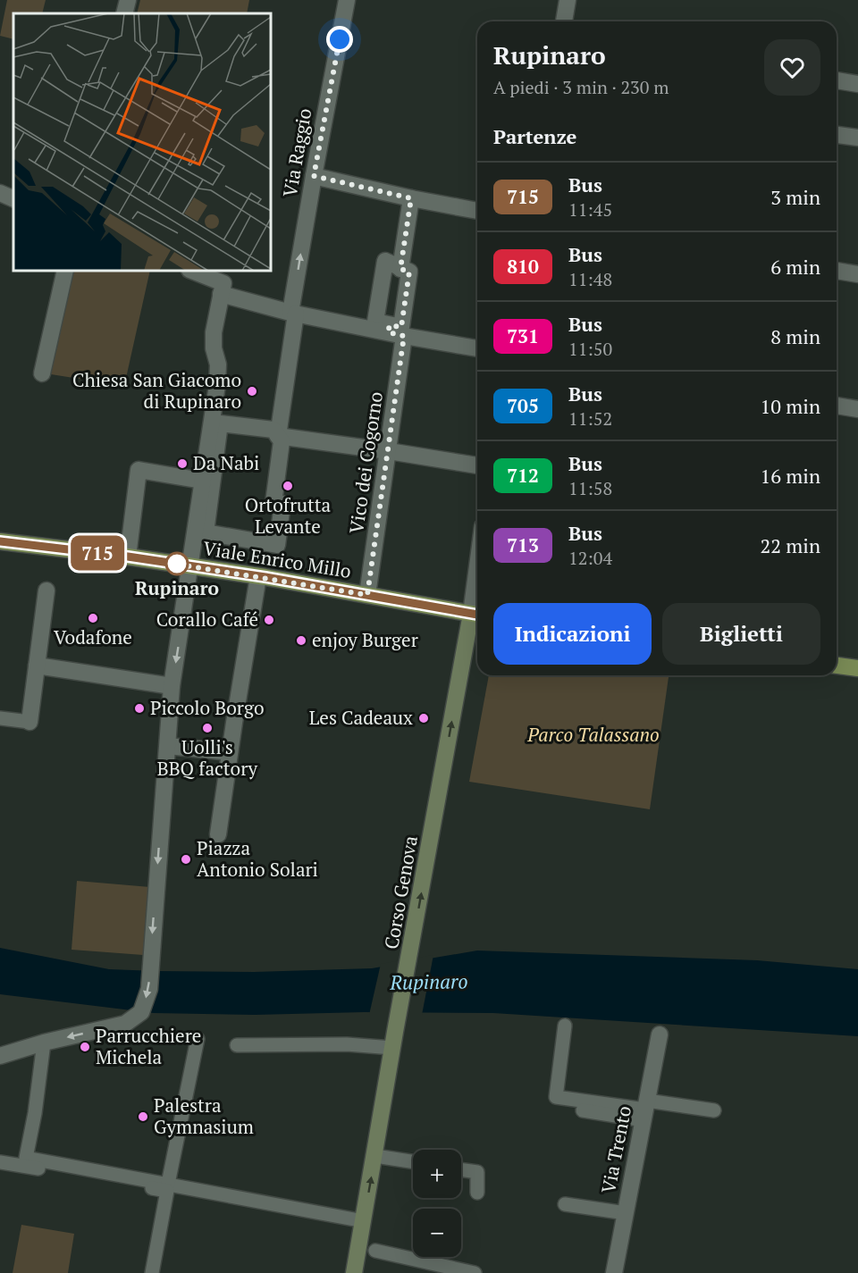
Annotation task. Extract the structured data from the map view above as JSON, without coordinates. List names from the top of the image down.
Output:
{
  "streets": {
    "main road": ["Viale Enrico Millo", "Corso Genova"],
    "street": ["Via Raggio", "Vico dei Cogorno", "Via Trento"]
  },
  "crossings": [
    ["Vico dei Cogorno", "Viale Enrico Millo"],
    ["Viale Enrico Millo", "Corso Genova"]
  ],
  "one_way": ["Corso Genova"],
  "water": ["Rupinaro"],
  "parks": ["Parco Talassano"],
  "places": [
    "Chiesa San Giacomo di Rupinaro",
    "Da Nabi",
    "Ortofrutta Levante",
    "Rupinaro",
    "Vodafone",
    "Corallo Café",
    "enjoy Burger",
    "Piccolo Borgo",
    "Les Cadeaux",
    "Uolli's BBQ factory",
    "Piazza Antonio Solari",
    "Parrucchiere Michela",
    "Palestra Gymnasium"
  ],
  "lines": ["bus line 715"],
  "page": {
    "on_map": "715",
    "heading": [
      ["Rupinaro", "A piedi · 3 min · 230 m"],
      "Partenze"
    ],
    "list": [
      {
        "mark": "715",
        "name": "Bus",
        "note": "11:45",
        "value": "3 min"
      },
      {
        "mark": "810",
        "name": "Bus",
        "note": "11:48",
        "value": "6 min"
      },
      {
        "mark": "731",
        "name": "Bus",
        "note": "11:50",
        "value": "8 min"
      },
      {
        "mark": "705",
        "name": "Bus",
        "note": "11:52",
        "value": "10 min"
      },
      {
        "mark": "712",
        "name": "Bus",
        "note": "11:58",
        "value": "16 min"
      },
      {
        "mark": "713",
        "name": "Bus",
        "note": "12:04",
        "value": "22 min"
      }
    ],
    "buttons": ["Indicazioni", "Biglietti"],
    "map_buttons": ["+", "−"]
  }
}
